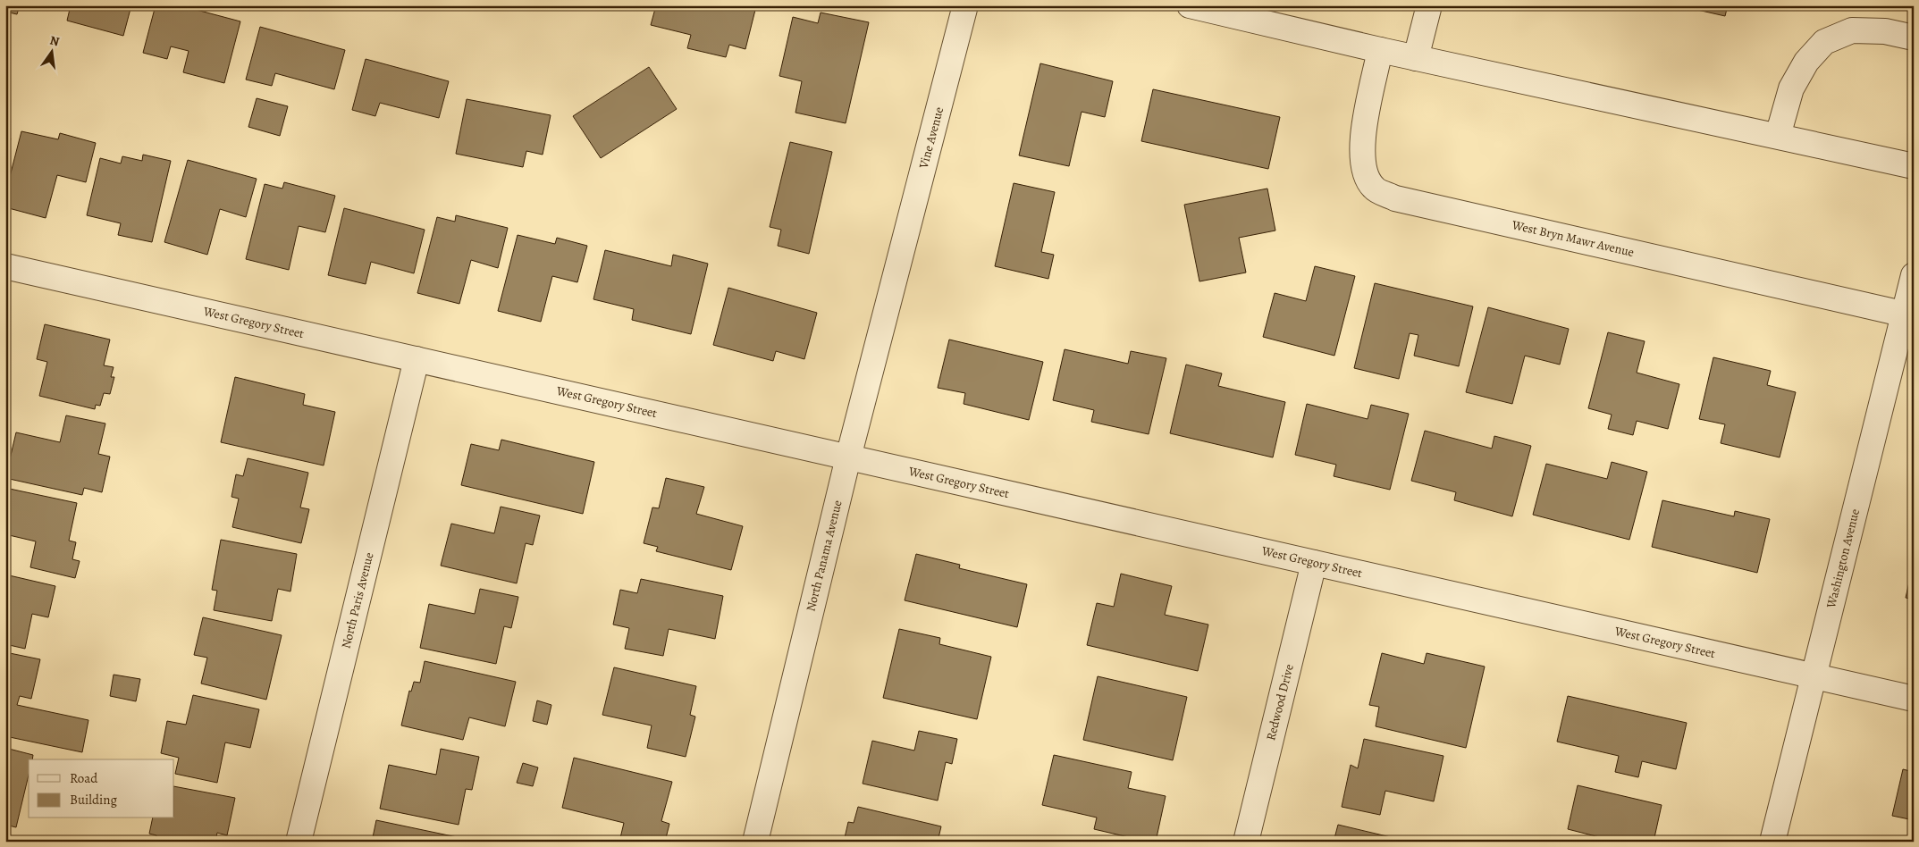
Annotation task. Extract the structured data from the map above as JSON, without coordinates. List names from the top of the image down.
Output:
{
  "streets": {
    "street": [
      "Vine Avenue",
      "West Bryn Mawr Avenue",
      "West Gregory Street",
      "North Panama Avenue",
      "Washington Avenue",
      "North Paris Avenue",
      "Redwood Drive"
    ]
  },
  "crossings": [
    ["Vine Avenue", "North Panama Avenue"],
    ["West Bryn Mawr Avenue", "Washington Avenue"],
    ["West Gregory Street", "North Panama Avenue"],
    ["West Gregory Street", "Washington Avenue"],
    ["West Gregory Street", "North Paris Avenue"],
    ["West Gregory Street", "Redwood Drive"]
  ],
  "legend": ["Road", "Building"],
  "north": "top"
}
